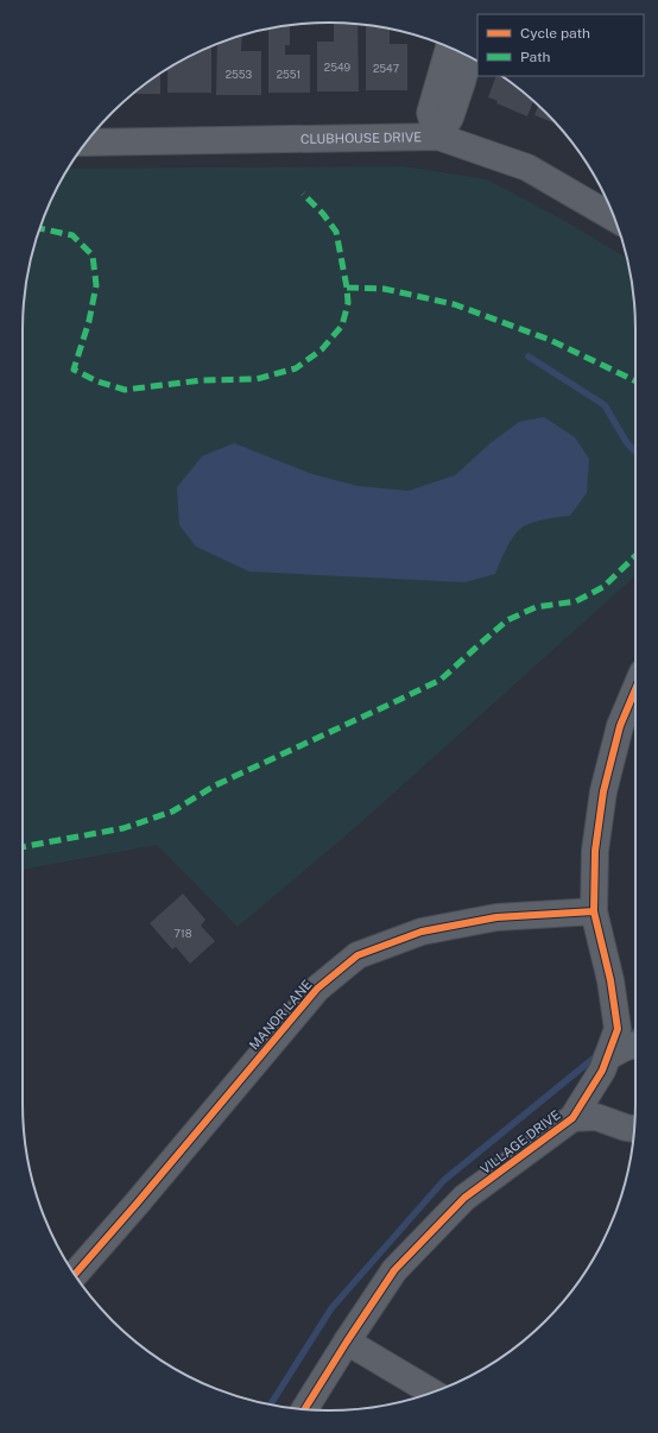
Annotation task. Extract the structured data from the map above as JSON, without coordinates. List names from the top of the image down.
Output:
{
  "streets": {
    "street": ["CLUBHOUSE DRIVE", "MANOR LANE", "VILLAGE DRIVE"]
  },
  "crossings": [
    ["MANOR LANE", "VILLAGE DRIVE"]
  ],
  "house_numbers": [
    "2549",
    "2547",
    "2553",
    "2551",
    "718"
  ],
  "legend": ["Cycle path", "Path"]
}
